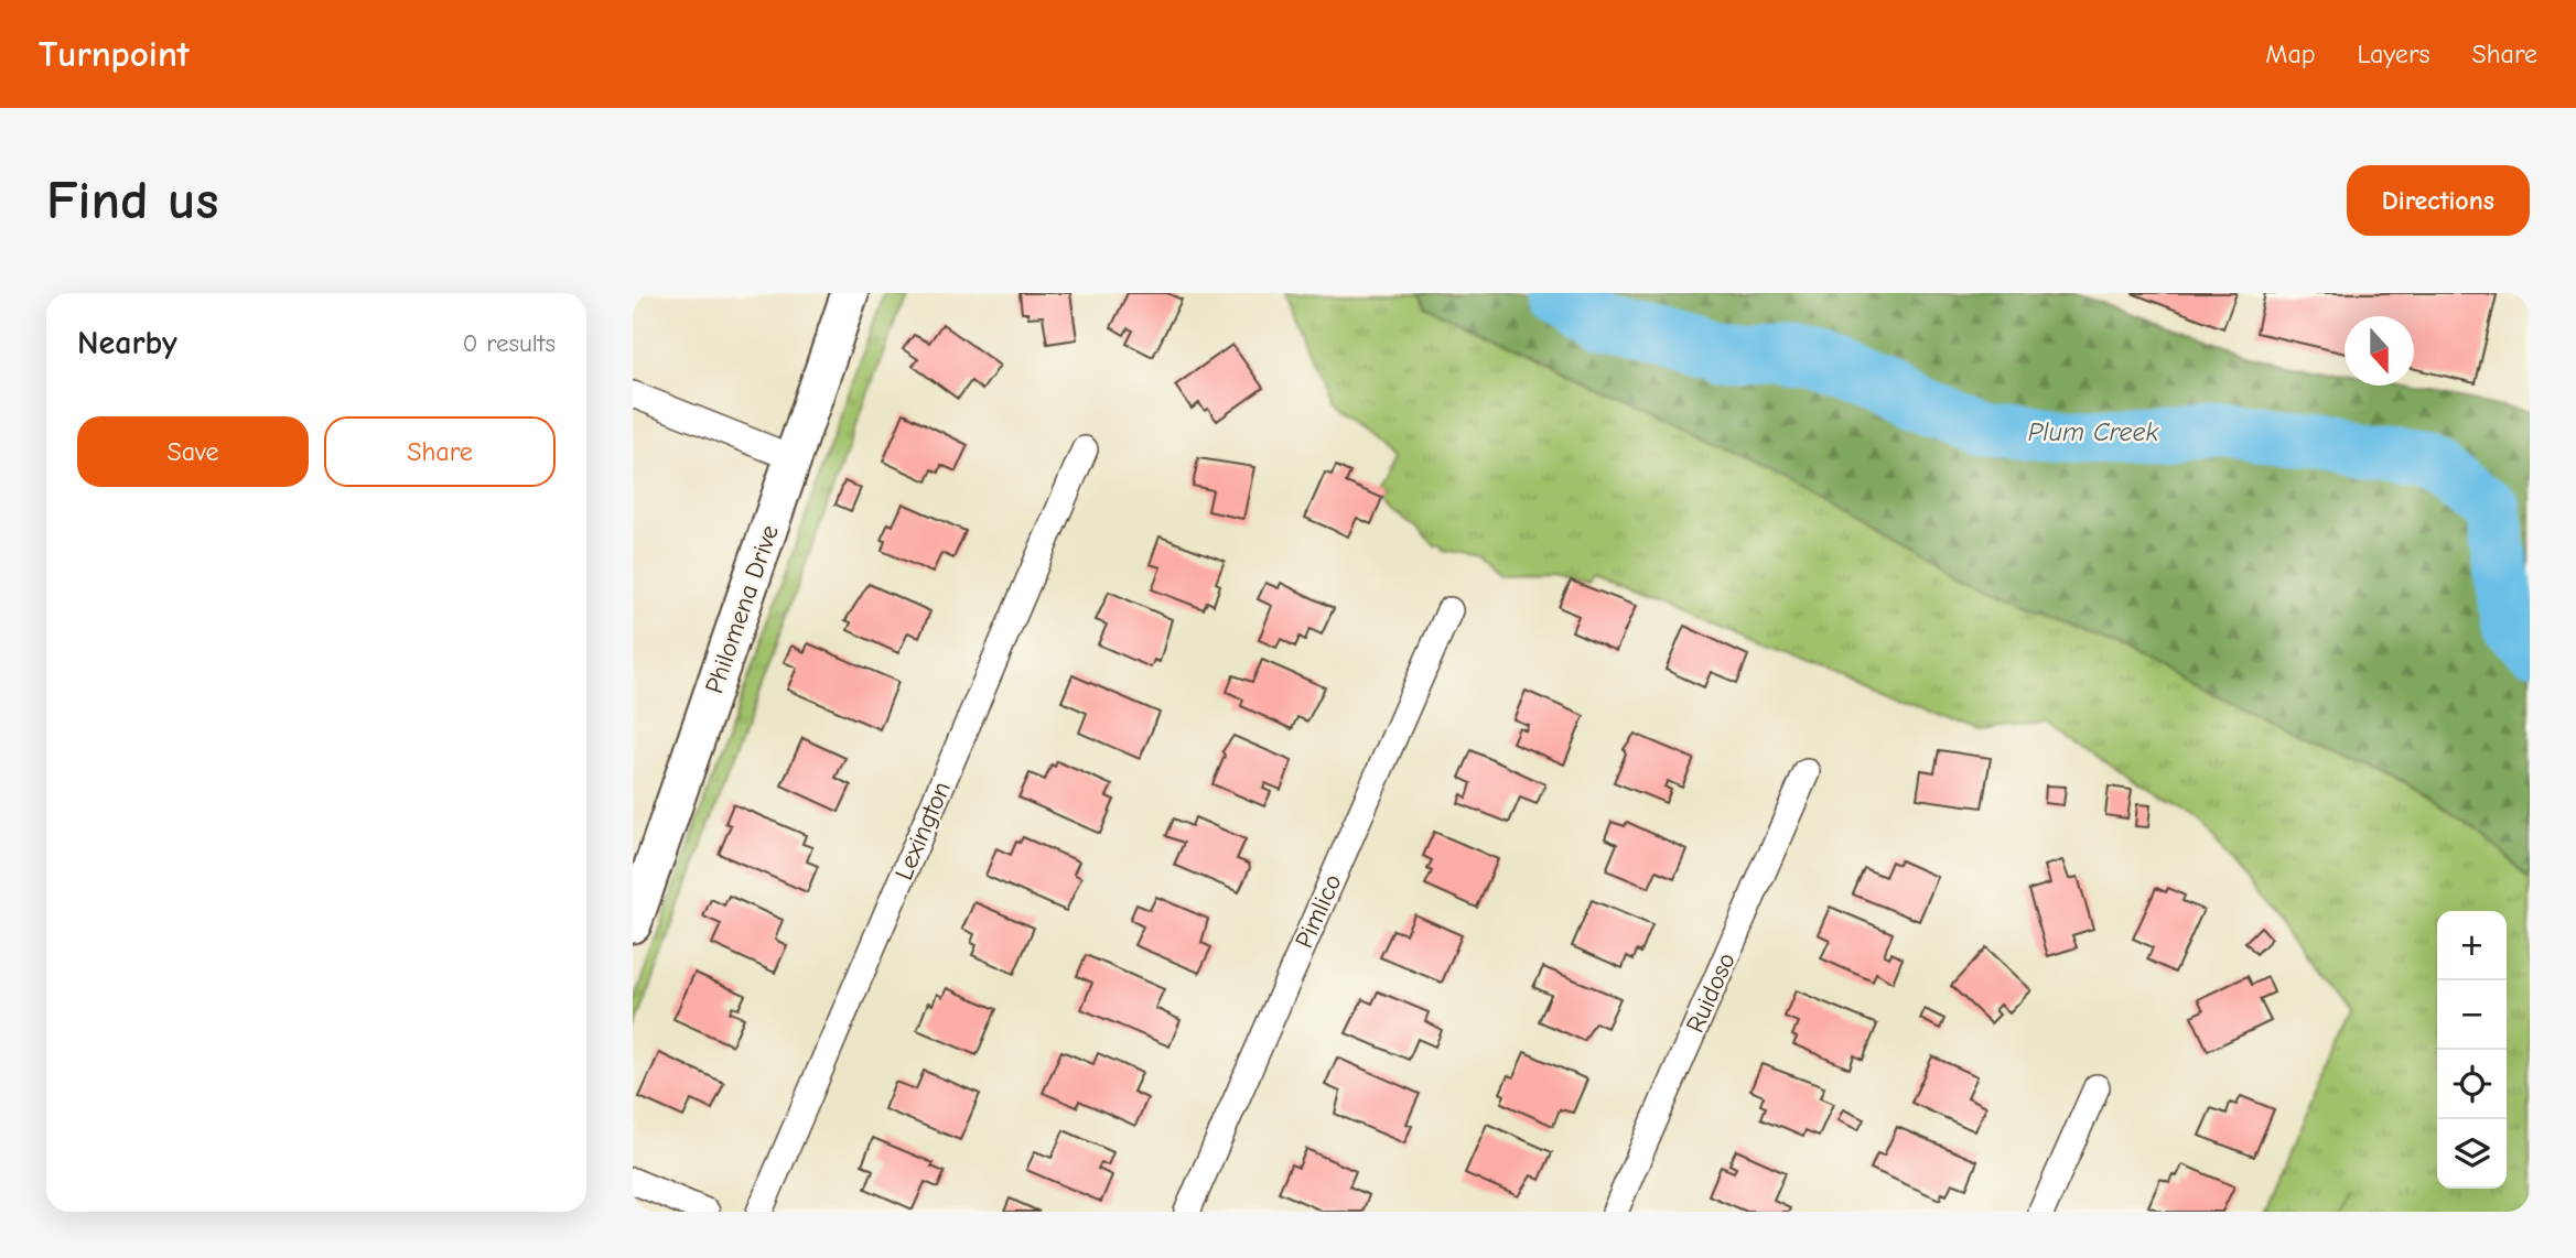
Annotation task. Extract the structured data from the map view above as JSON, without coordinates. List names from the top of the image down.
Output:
{
  "streets": {
    "street": [
      "Philomena Drive",
      "Lexington",
      "Pimlico",
      "Ruidoso"
    ]
  },
  "water": ["Plum Creek"],
  "north": "bottom",
  "page": {
    "header": "Turnpoint",
    "nav": ["Map", "Layers", "Share"],
    "buttons": [
      "Directions",
      ["Save", "Share"]
    ],
    "title": "Find us",
    "heading": ["Nearby", "0 results"],
    "map_buttons": ["+", "−"]
  }
}
